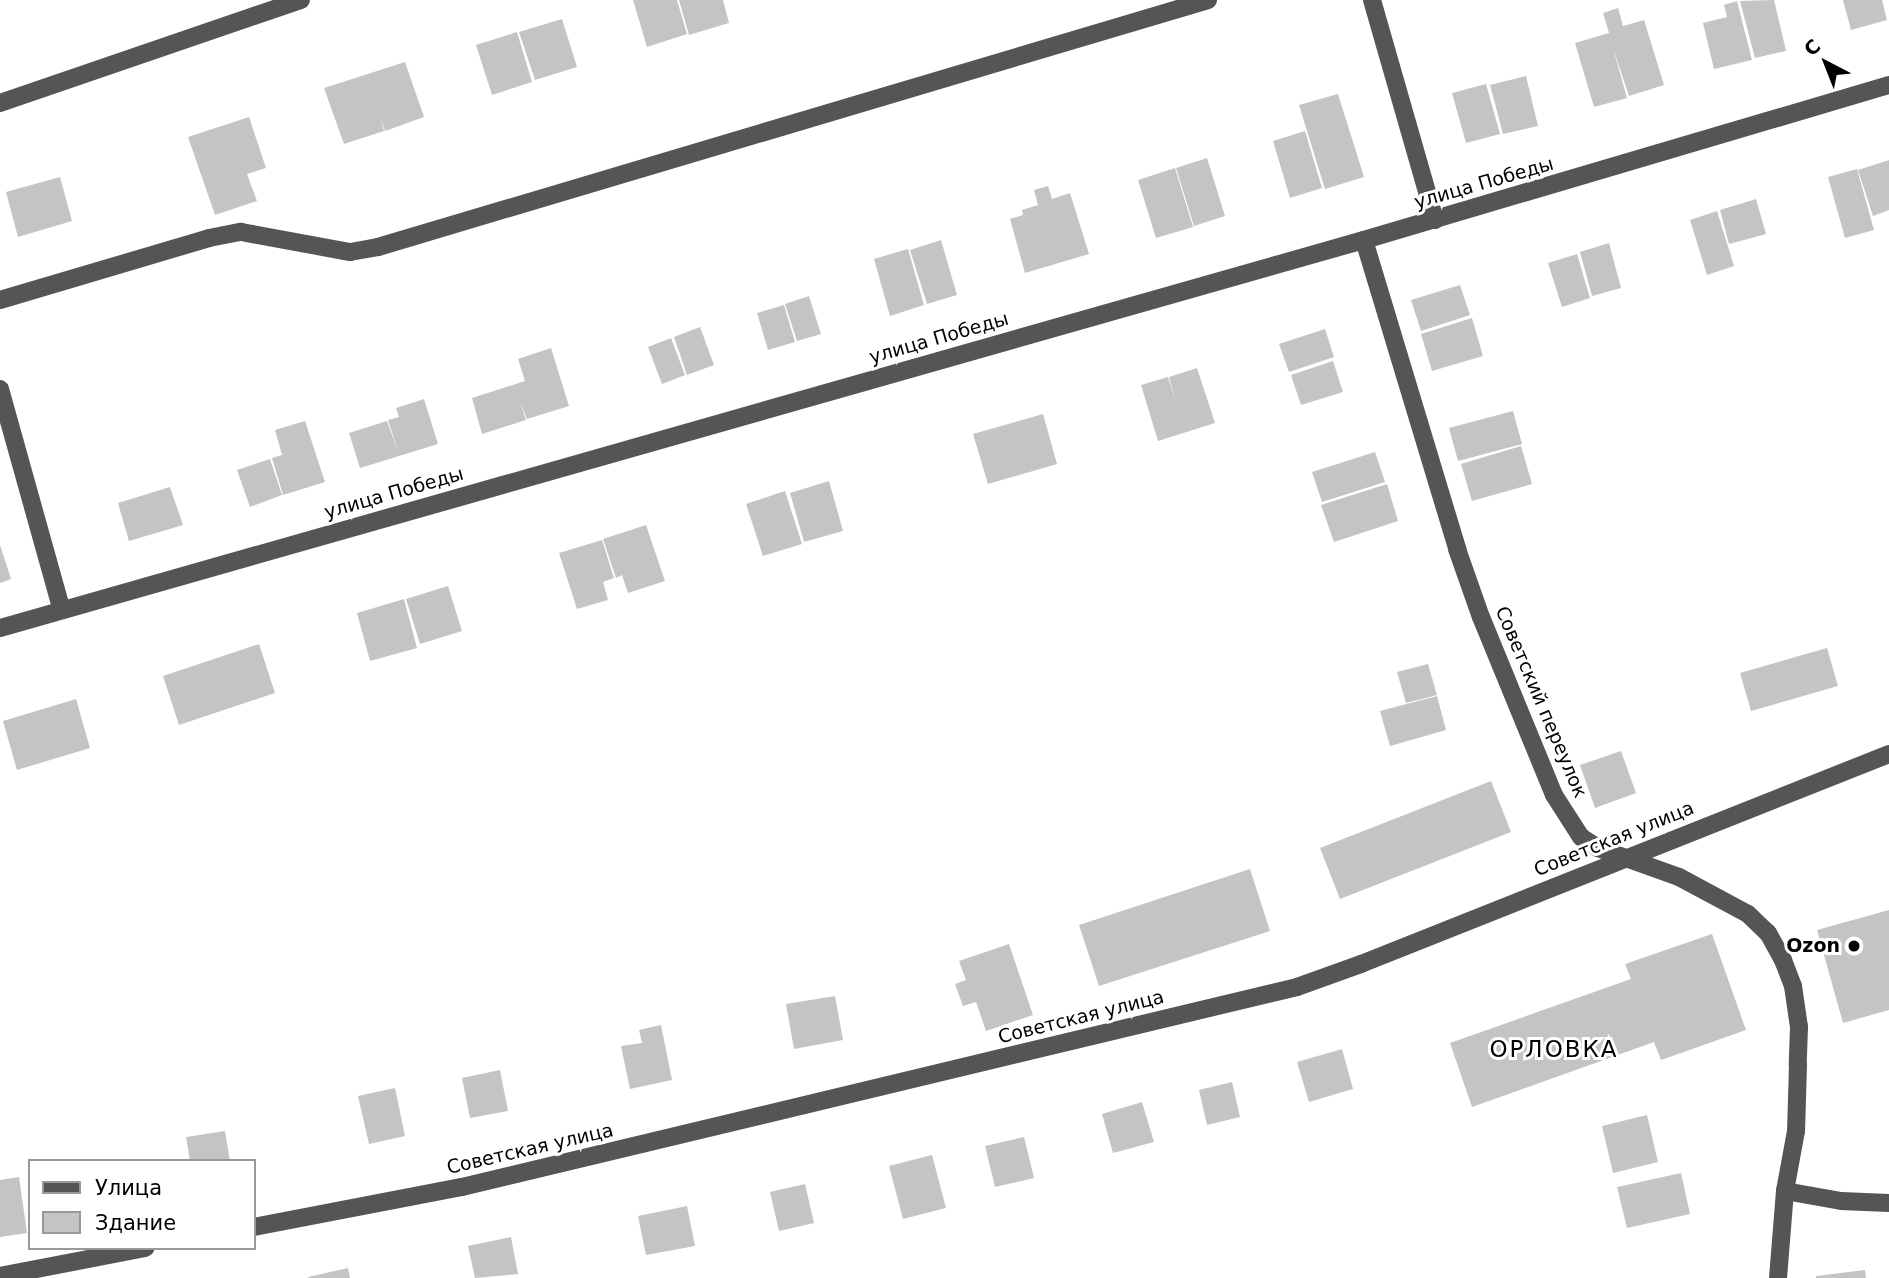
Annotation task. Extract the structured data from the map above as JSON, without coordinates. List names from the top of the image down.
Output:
{
  "streets": {
    "street": ["улица Победы", "Советский переулок", "Советская улица"]
  },
  "crossings": [
    ["улица Победы", "Советский переулок"],
    ["Советский переулок", "Советская улица"]
  ],
  "districts": ["ОРЛОВКА"],
  "places": ["Ozon"],
  "legend": ["Улица", "Здание"],
  "north": "top left"
}
